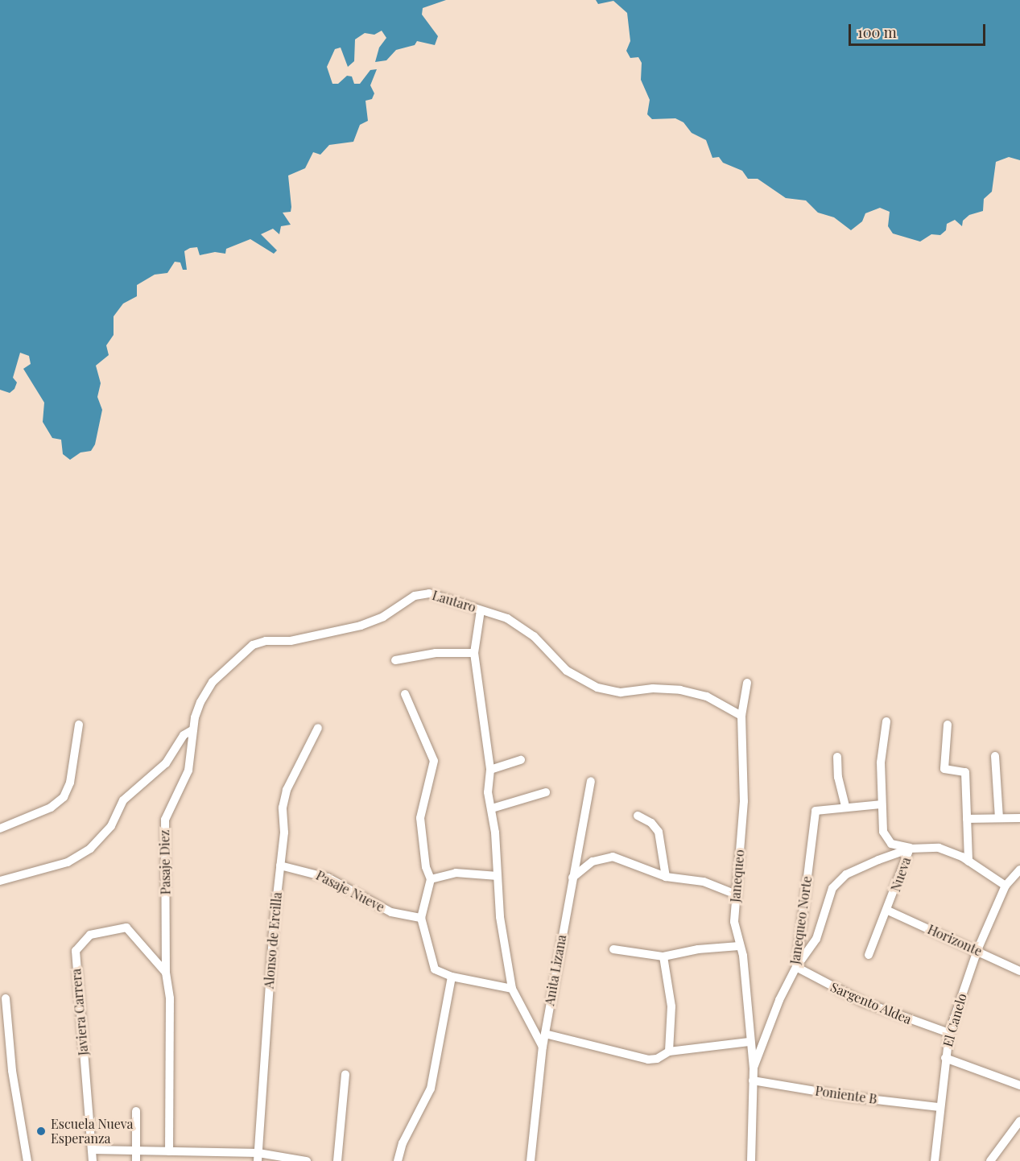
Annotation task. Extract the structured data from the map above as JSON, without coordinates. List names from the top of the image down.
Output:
{
  "streets": {
    "street": [
      "Lautaro",
      "Pasaje Diez",
      "Nueva",
      "Janequeo",
      "Pasaje Nueve",
      "Janequeo Norte",
      "Alonso de Ercilla",
      "Horizonte",
      "Anita Lizana",
      "Sargento Aldea",
      "Javiera Carrera",
      "El Canelo",
      "Poniente B"
    ]
  },
  "crossings": [
    ["Lautaro", "Pasaje Diez"],
    ["Lautaro", "Janequeo"],
    ["Pasaje Diez", "Javiera Carrera"],
    ["Nueva", "Janequeo Norte"],
    ["Nueva", "Horizonte"],
    ["Janequeo", "Janequeo Norte"],
    ["Pasaje Nueve", "Alonso de Ercilla"],
    ["Janequeo Norte", "Sargento Aldea"],
    ["Janequeo Norte", "Poniente B"],
    ["Horizonte", "El Canelo"],
    ["Sargento Aldea", "El Canelo"],
    ["El Canelo", "Poniente B"]
  ],
  "places": ["Escuela Nueva Esperanza"],
  "scale_bar": "100 m"
}
